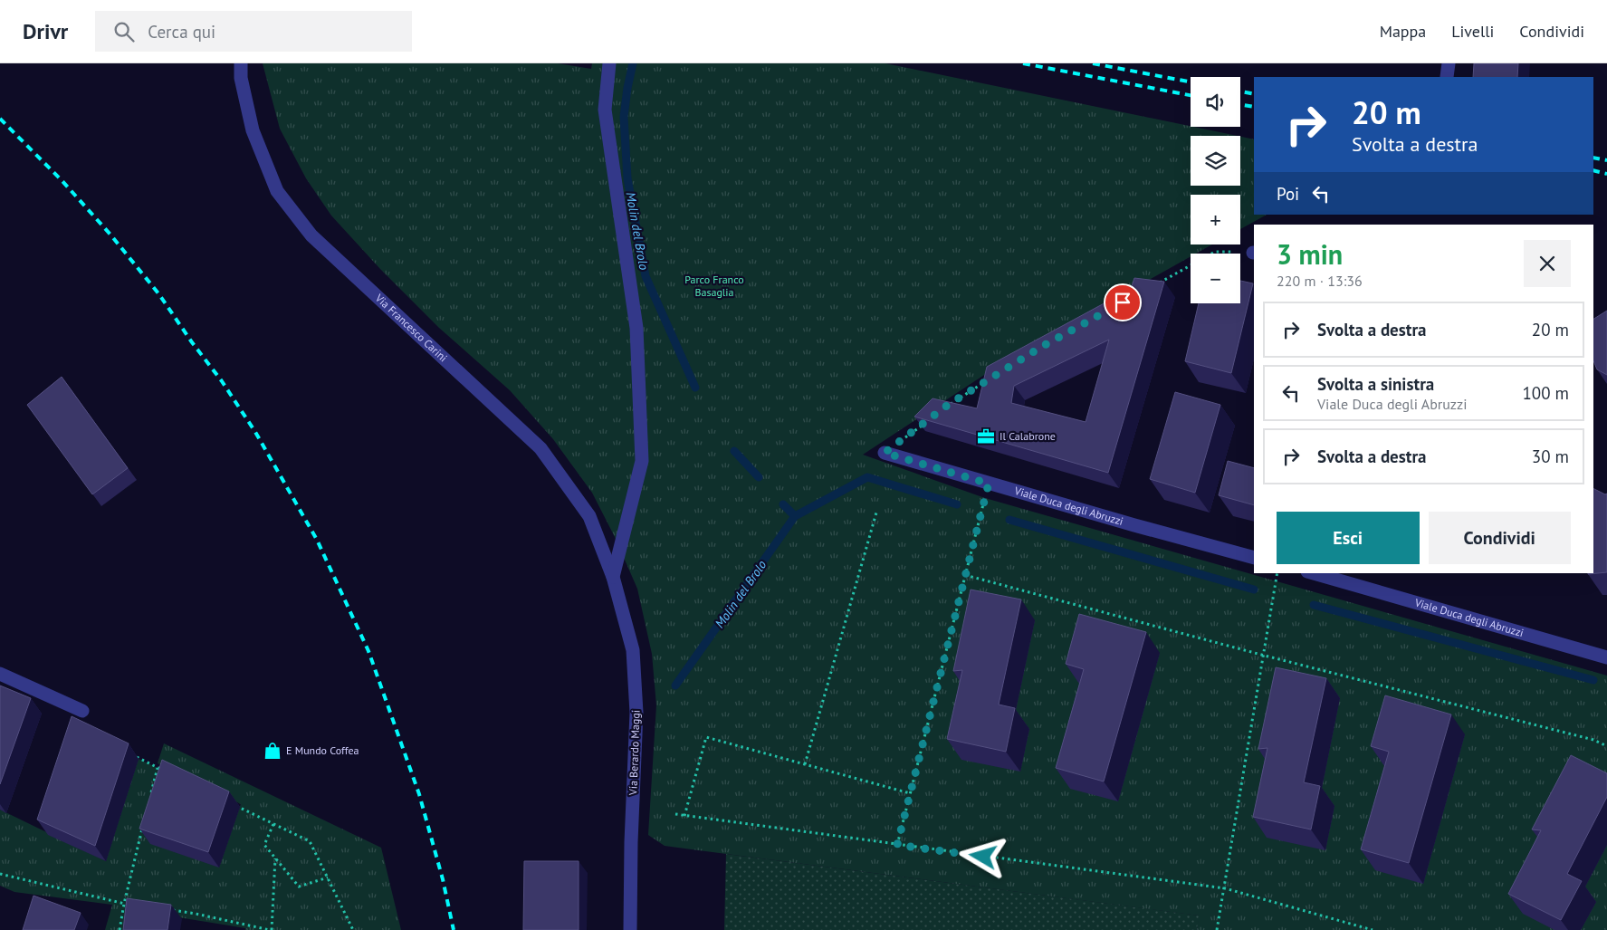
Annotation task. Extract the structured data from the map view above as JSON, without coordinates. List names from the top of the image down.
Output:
{
  "streets": {
    "street": ["Via Francesco Carini", "Viale Duca degli Abruzzi", "Via Berardo Maggi"]
  },
  "crossings": [
    ["Via Francesco Carini", "Via Berardo Maggi"]
  ],
  "water": ["Molin del Brolo"],
  "parks": ["Parco Franco Basaglia"],
  "places": {
    "office": ["Il Calabrone"],
    "shop": ["E Mundo Coffea"]
  },
  "page": {
    "header": "Drivr",
    "search": "Cerca qui",
    "nav": ["Mappa", "Livelli", "Condividi"],
    "map_buttons": ["+", "−"],
    "turn": ["20 m", "Svolta a destra"],
    "then": "Poi",
    "heading": ["3 min", "220 m · 13:36"],
    "list": [
      {
        "name": "Svolta a destra",
        "value": "20 m"
      },
      {
        "name": "Svolta a sinistra",
        "note": "Viale Duca degli Abruzzi",
        "value": "100 m"
      },
      {
        "name": "Svolta a destra",
        "value": "30 m"
      }
    ],
    "buttons": ["Esci", "Condividi"]
  }
}
